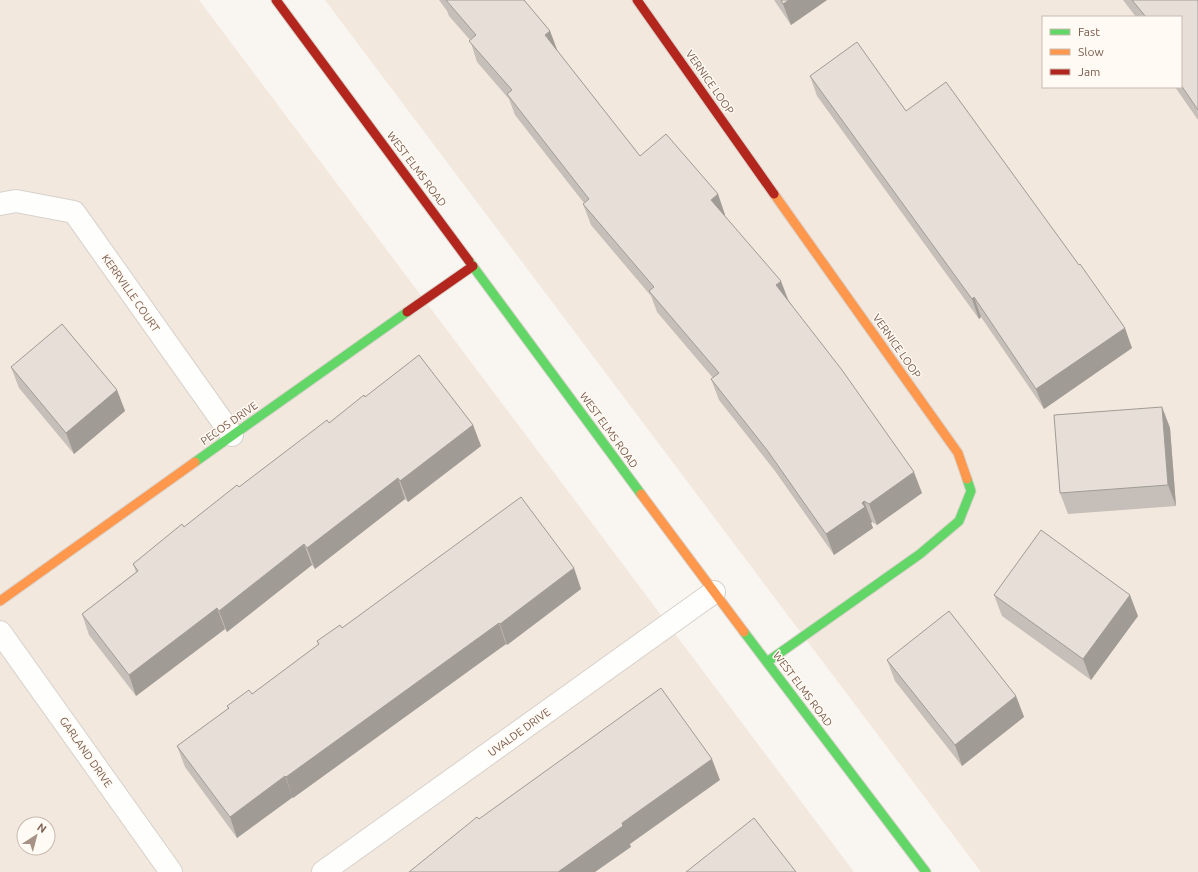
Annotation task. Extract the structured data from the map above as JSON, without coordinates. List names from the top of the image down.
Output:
{
  "streets": {
    "street": [
      "VERNICE LOOP",
      "WEST ELMS ROAD",
      "KERRVILLE COURT",
      "PECOS DRIVE",
      "UVALDE DRIVE",
      "GARLAND DRIVE"
    ]
  },
  "crossings": [
    ["VERNICE LOOP", "WEST ELMS ROAD"],
    ["WEST ELMS ROAD", "PECOS DRIVE"],
    ["WEST ELMS ROAD", "UVALDE DRIVE"],
    ["KERRVILLE COURT", "PECOS DRIVE"]
  ],
  "legend": ["Fast", "Slow", "Jam"],
  "north": "top right"
}
